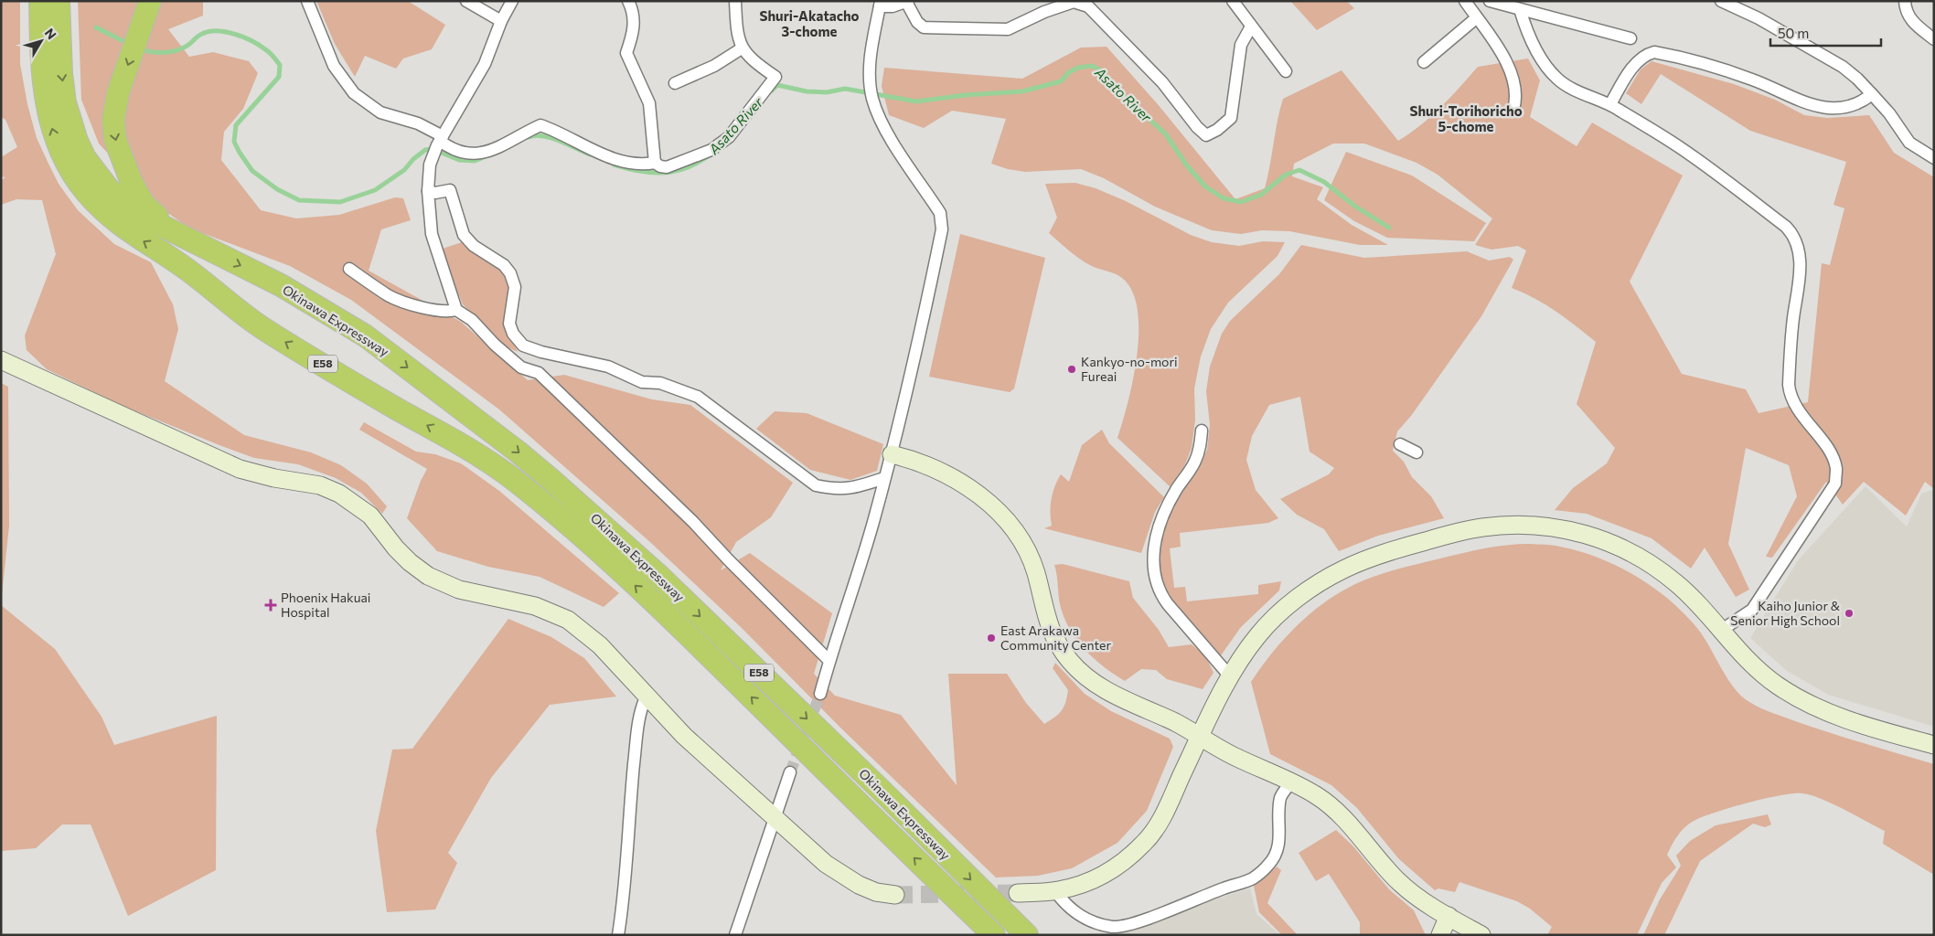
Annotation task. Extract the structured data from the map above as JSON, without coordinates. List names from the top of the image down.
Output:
{
  "streets": {
    "highway": ["Okinawa Expressway", "E58"]
  },
  "crossings": [
    ["Okinawa Expressway", "E58"]
  ],
  "districts": ["Shuri-Akatacho 3-chome", "Shuri-Torihoricho 5-chome"],
  "water": ["Asato River"],
  "places": {
    "other": ["Kankyo-no-mori Fureai", "Kaiho Junior & Senior High School", "East Arakawa Community Center"],
    "health": ["Phoenix Hakuai Hospital"]
  },
  "scale_bar": "50 m",
  "north": "top right"
}
